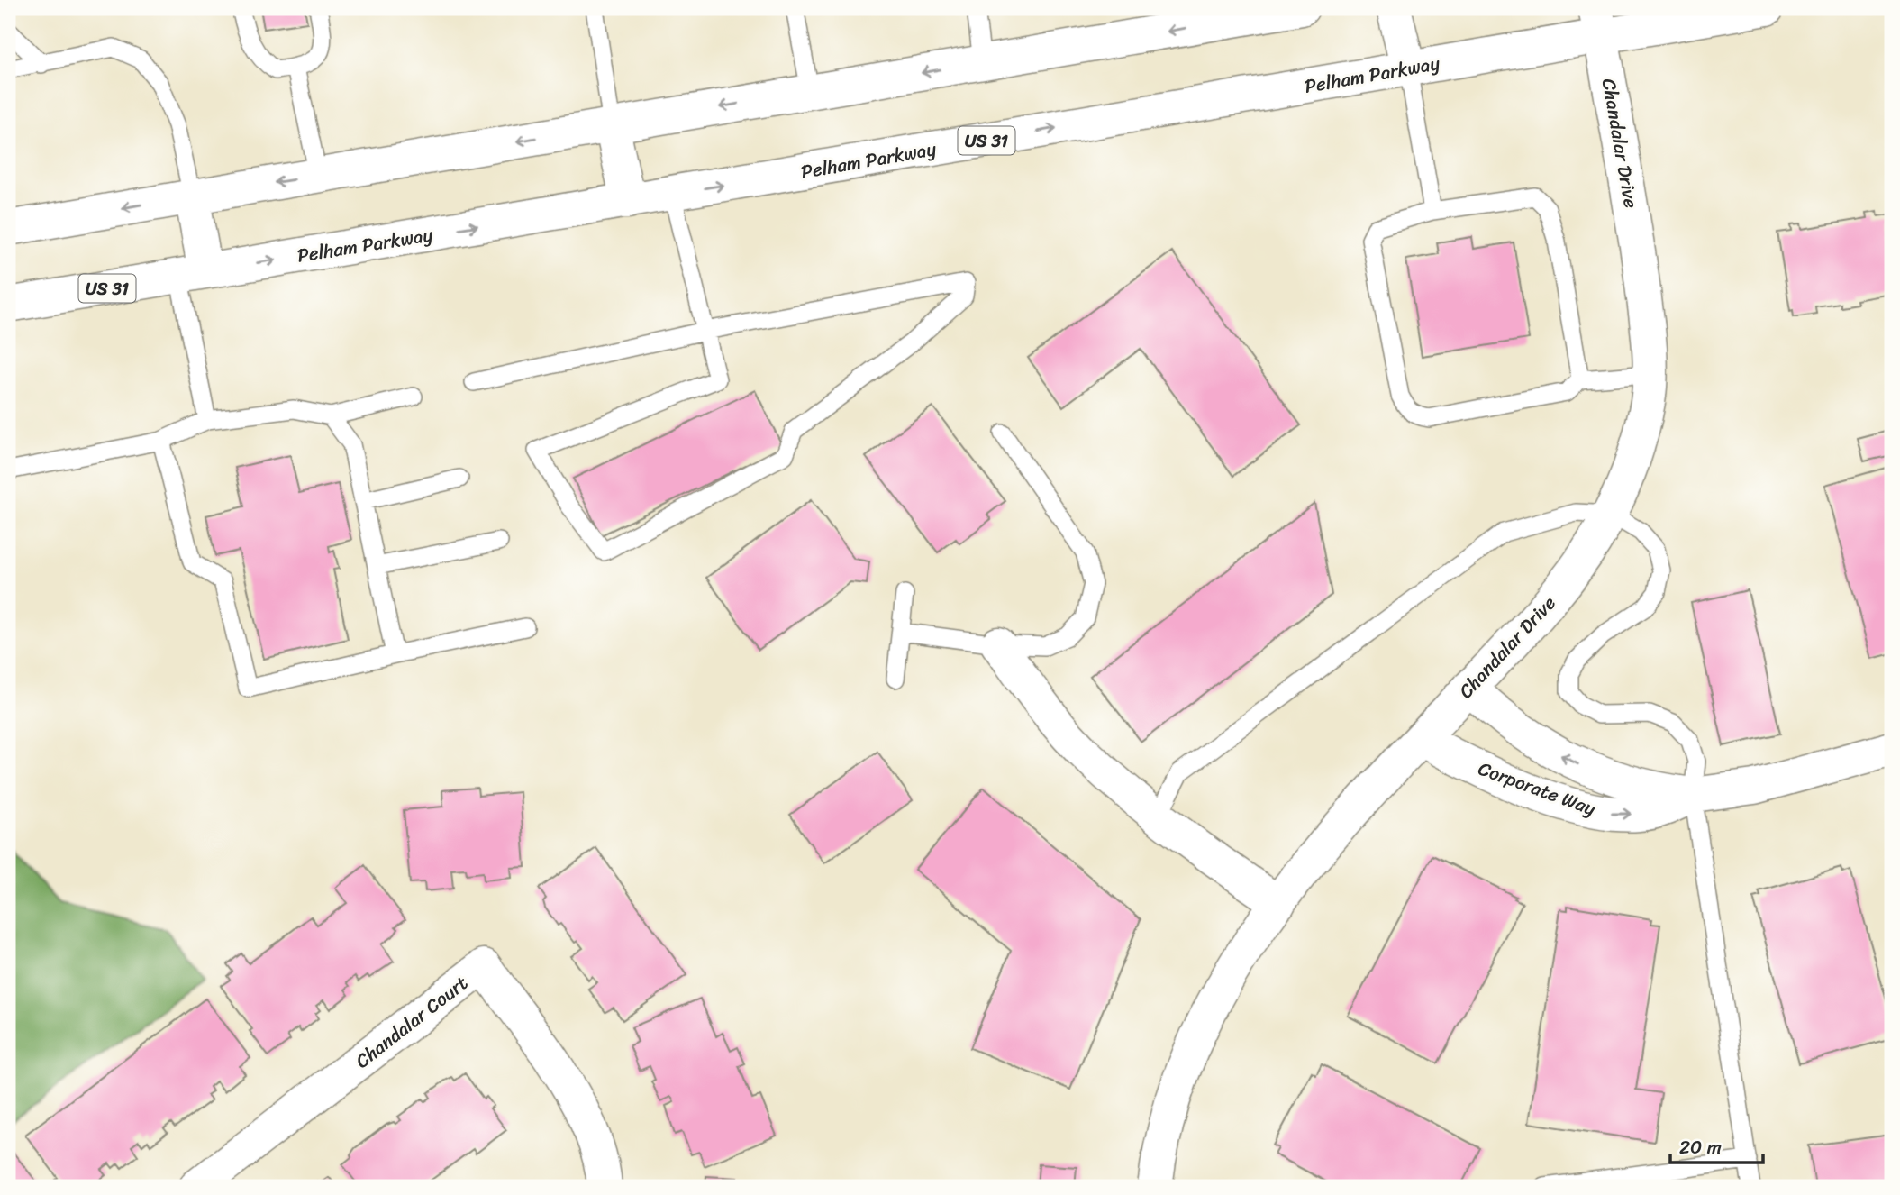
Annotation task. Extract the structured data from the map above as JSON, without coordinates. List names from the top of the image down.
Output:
{
  "streets": {
    "main road": [
      "Pelham Parkway",
      "US 31",
      "Chandalar Drive",
      "Corporate Way",
      "Chandalar Court"
    ]
  },
  "crossings": [
    ["Pelham Parkway", "Chandalar Drive"],
    ["Chandalar Drive", "Corporate Way"]
  ],
  "scale_bar": "20 m"
}
